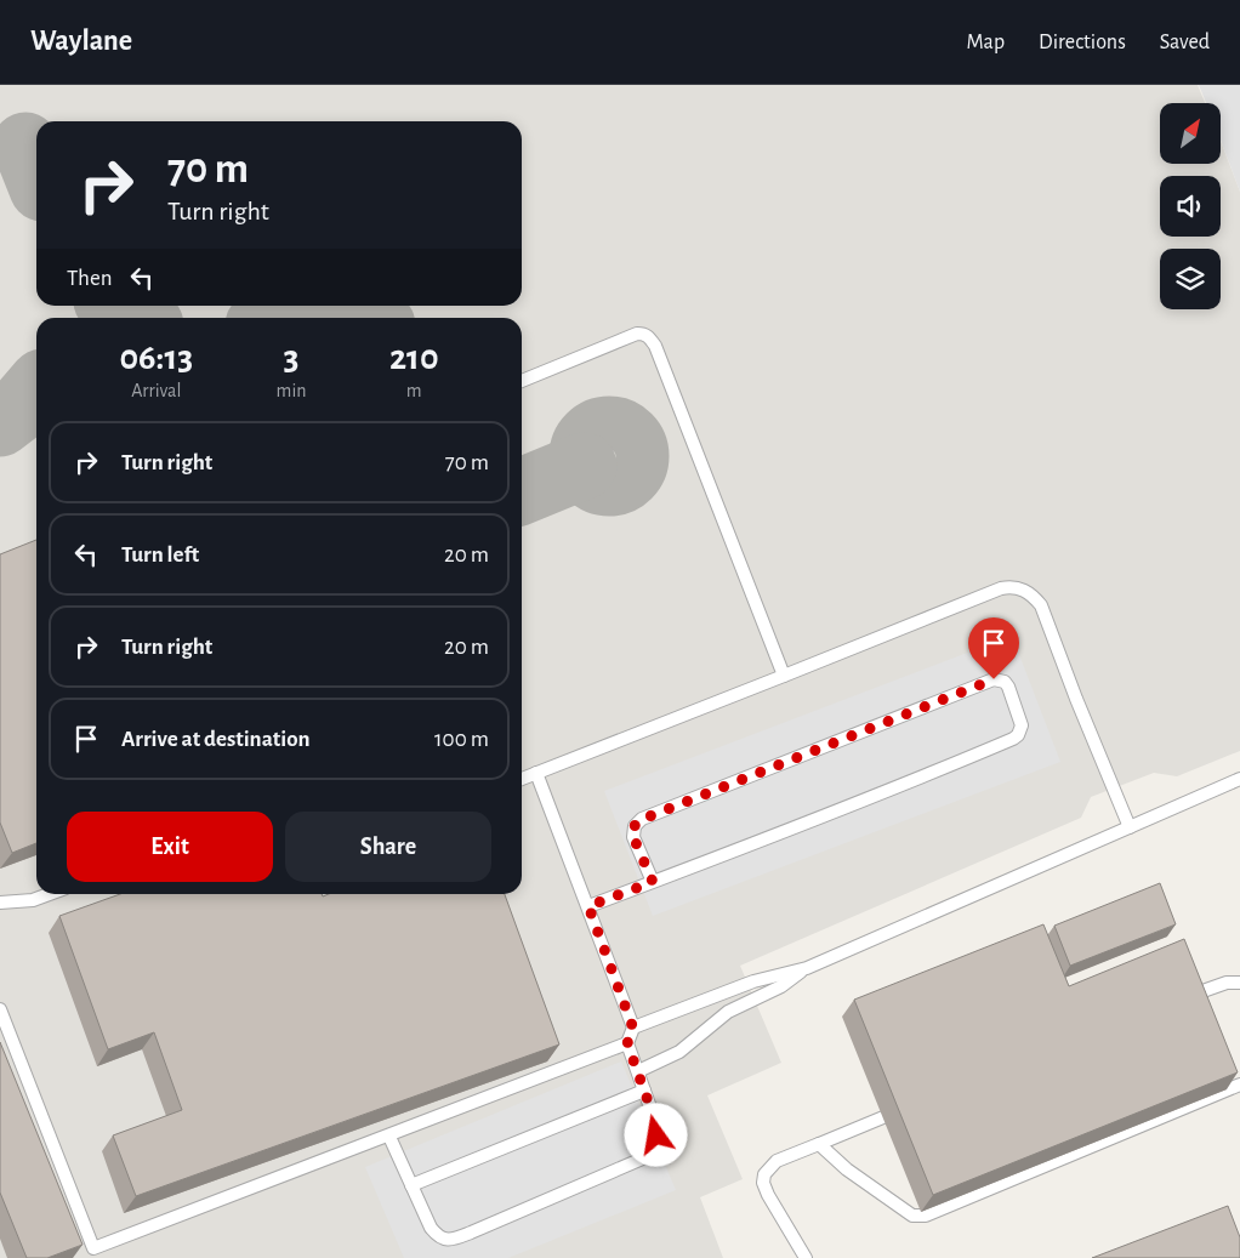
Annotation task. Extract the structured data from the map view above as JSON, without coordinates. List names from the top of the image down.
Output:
{
  "north": "top right",
  "page": {
    "header": "Waylane",
    "nav": ["Map", "Directions", "Saved"],
    "turn": ["70 m", "Turn right"],
    "then": "Then",
    "eta": [
      "06:13",
      "Arrival",
      "3",
      "min",
      "210",
      "m"
    ],
    "list": [
      {
        "name": "Turn right",
        "value": "70 m"
      },
      {
        "name": "Turn left",
        "value": "20 m"
      },
      {
        "name": "Turn right",
        "value": "20 m"
      },
      {
        "name": "Arrive at destination",
        "value": "100 m"
      }
    ],
    "buttons": ["Exit", "Share"]
  }
}
